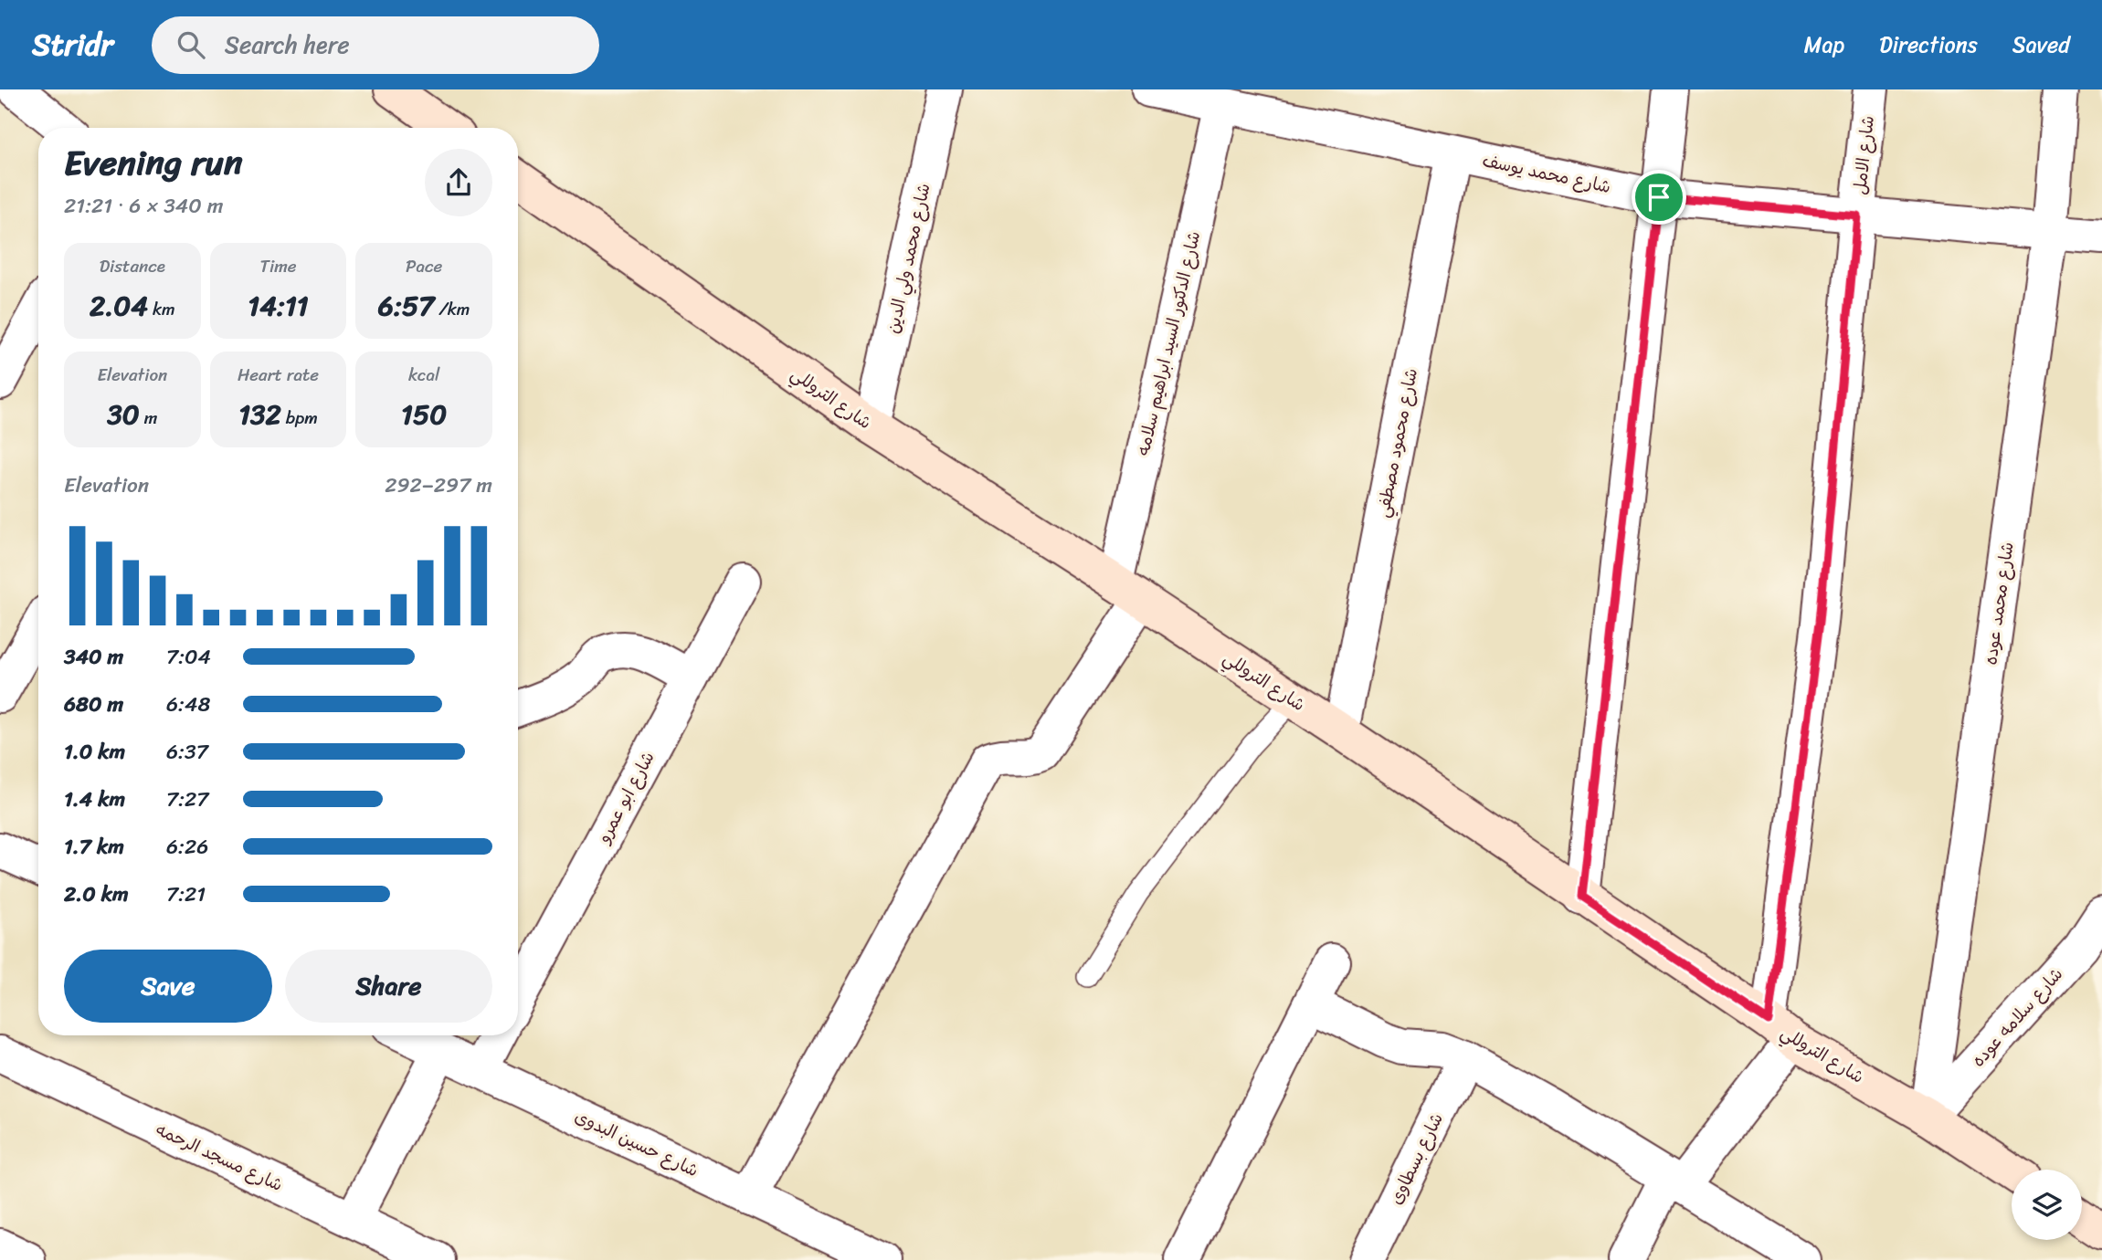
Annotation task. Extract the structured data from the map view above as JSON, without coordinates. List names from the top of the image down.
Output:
{
  "streets": {
    "street": [
      "شارع الامل",
      "شارع محمد يوسف",
      "شارع محمد ولي الدين",
      "شارع الدكتور السيد ابراهيم سلامه",
      "شارع التروللي",
      "شارع محمود مصطفي",
      "شارع محمد عوده",
      "شارع ابو عمرو",
      "شارع سلامه عوده",
      "شارع حسين البدوى",
      "شارع مسجد الرحمه",
      "شارع بسطاوى"
    ]
  },
  "crossings": [
    ["شارع الامل", "شارع محمد يوسف"],
    ["شارع الامل", "شارع التروللي"],
    ["شارع محمد يوسف", "شارع الدكتور السيد ابراهيم سلامه"],
    ["شارع محمد يوسف", "شارع محمود مصطفي"],
    ["شارع محمد يوسف", "شارع محمد عوده"],
    ["شارع محمد ولي الدين", "شارع التروللي"],
    ["شارع الدكتور السيد ابراهيم سلامه", "شارع التروللي"],
    ["شارع التروللي", "شارع محمود مصطفي"],
    ["شارع التروللي", "شارع محمد عوده"],
    ["شارع التروللي", "شارع سلامه عوده"],
    ["شارع محمد عوده", "شارع سلامه عوده"]
  ],
  "page": {
    "header": "Stridr",
    "search": "Search here",
    "nav": ["Map", "Directions", "Saved"],
    "heading": ["Evening run", "21:21 · 6 × 340 m"],
    "stats": [
      ["Distance", "2.04 km"],
      ["Time", "14:11"],
      ["Pace", "6:57 /km"],
      ["Elevation", "30 m"],
      ["Heart rate", "132 bpm"],
      ["kcal", "150"]
    ],
    "chart": ["Elevation", "292–297 m"],
    "list": [
      {
        "name": "340 m",
        "note": "7:04"
      },
      {
        "name": "680 m",
        "note": "6:48"
      },
      {
        "name": "1.0 km",
        "note": "6:37"
      },
      {
        "name": "1.4 km",
        "note": "7:27"
      },
      {
        "name": "1.7 km",
        "note": "6:26"
      },
      {
        "name": "2.0 km",
        "note": "7:21"
      }
    ],
    "buttons": ["Save", "Share"]
  }
}
